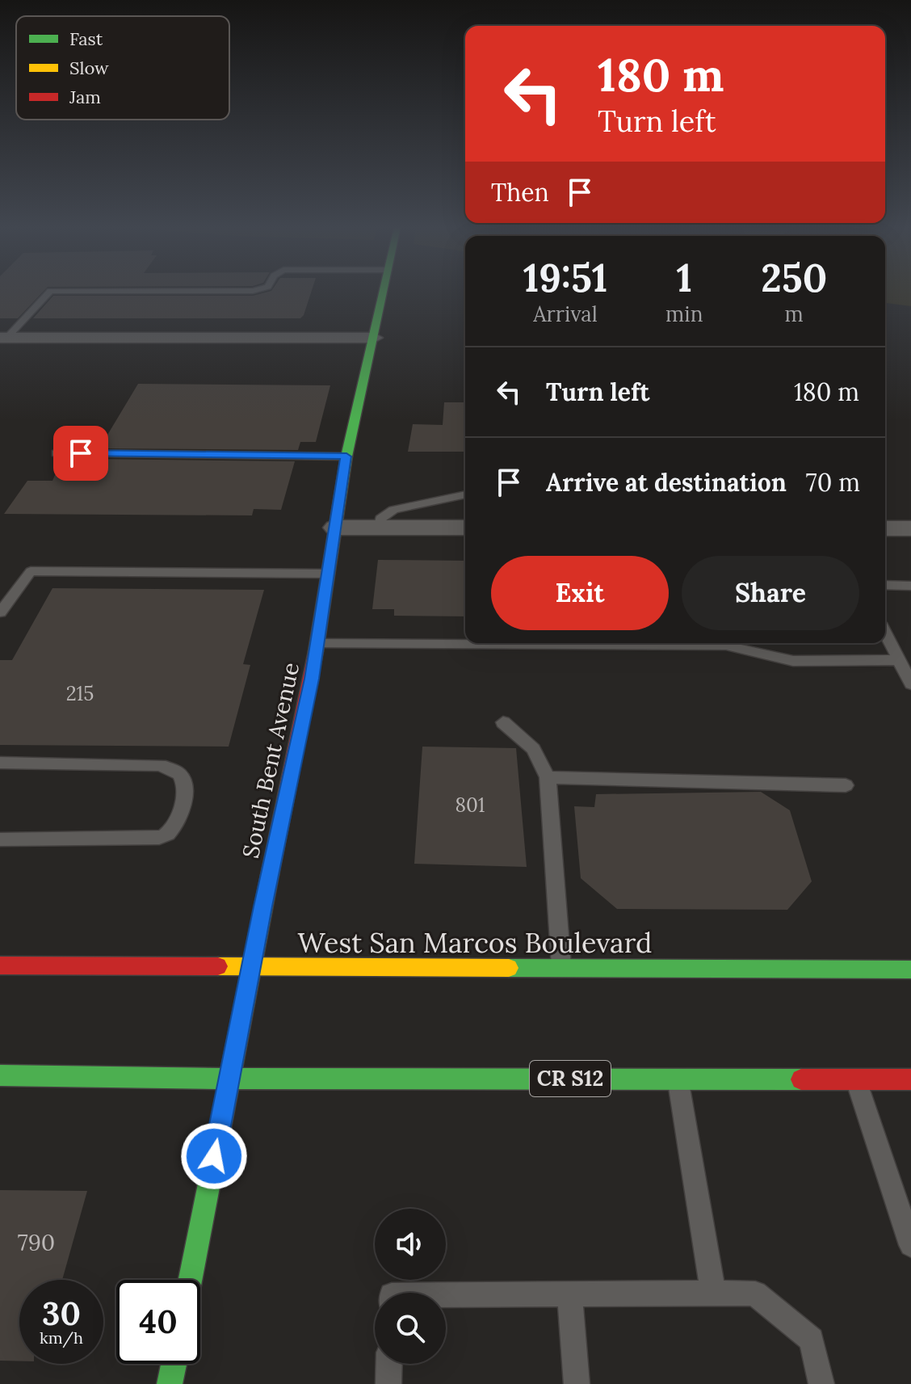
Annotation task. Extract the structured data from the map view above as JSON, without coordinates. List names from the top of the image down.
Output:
{
  "streets": {
    "street": ["South Bent Avenue", "West San Marcos Boulevard", "CR S12"]
  },
  "crossings": [
    ["South Bent Avenue", "West San Marcos Boulevard"],
    ["South Bent Avenue", "CR S12"]
  ],
  "house_numbers": ["215", "801", "790"],
  "legend": ["Fast", "Slow", "Jam"],
  "page": {
    "turn": ["180 m", "Turn left"],
    "then": "Then",
    "eta": [
      "19:51",
      "Arrival",
      "1",
      "min",
      "250",
      "m"
    ],
    "list": [
      {
        "name": "Turn left",
        "value": "180 m"
      },
      {
        "name": "Arrive at destination",
        "value": "70 m"
      }
    ],
    "buttons": ["Exit", "Share"],
    "speed": "30 km/h",
    "limit": "40"
  }
}
